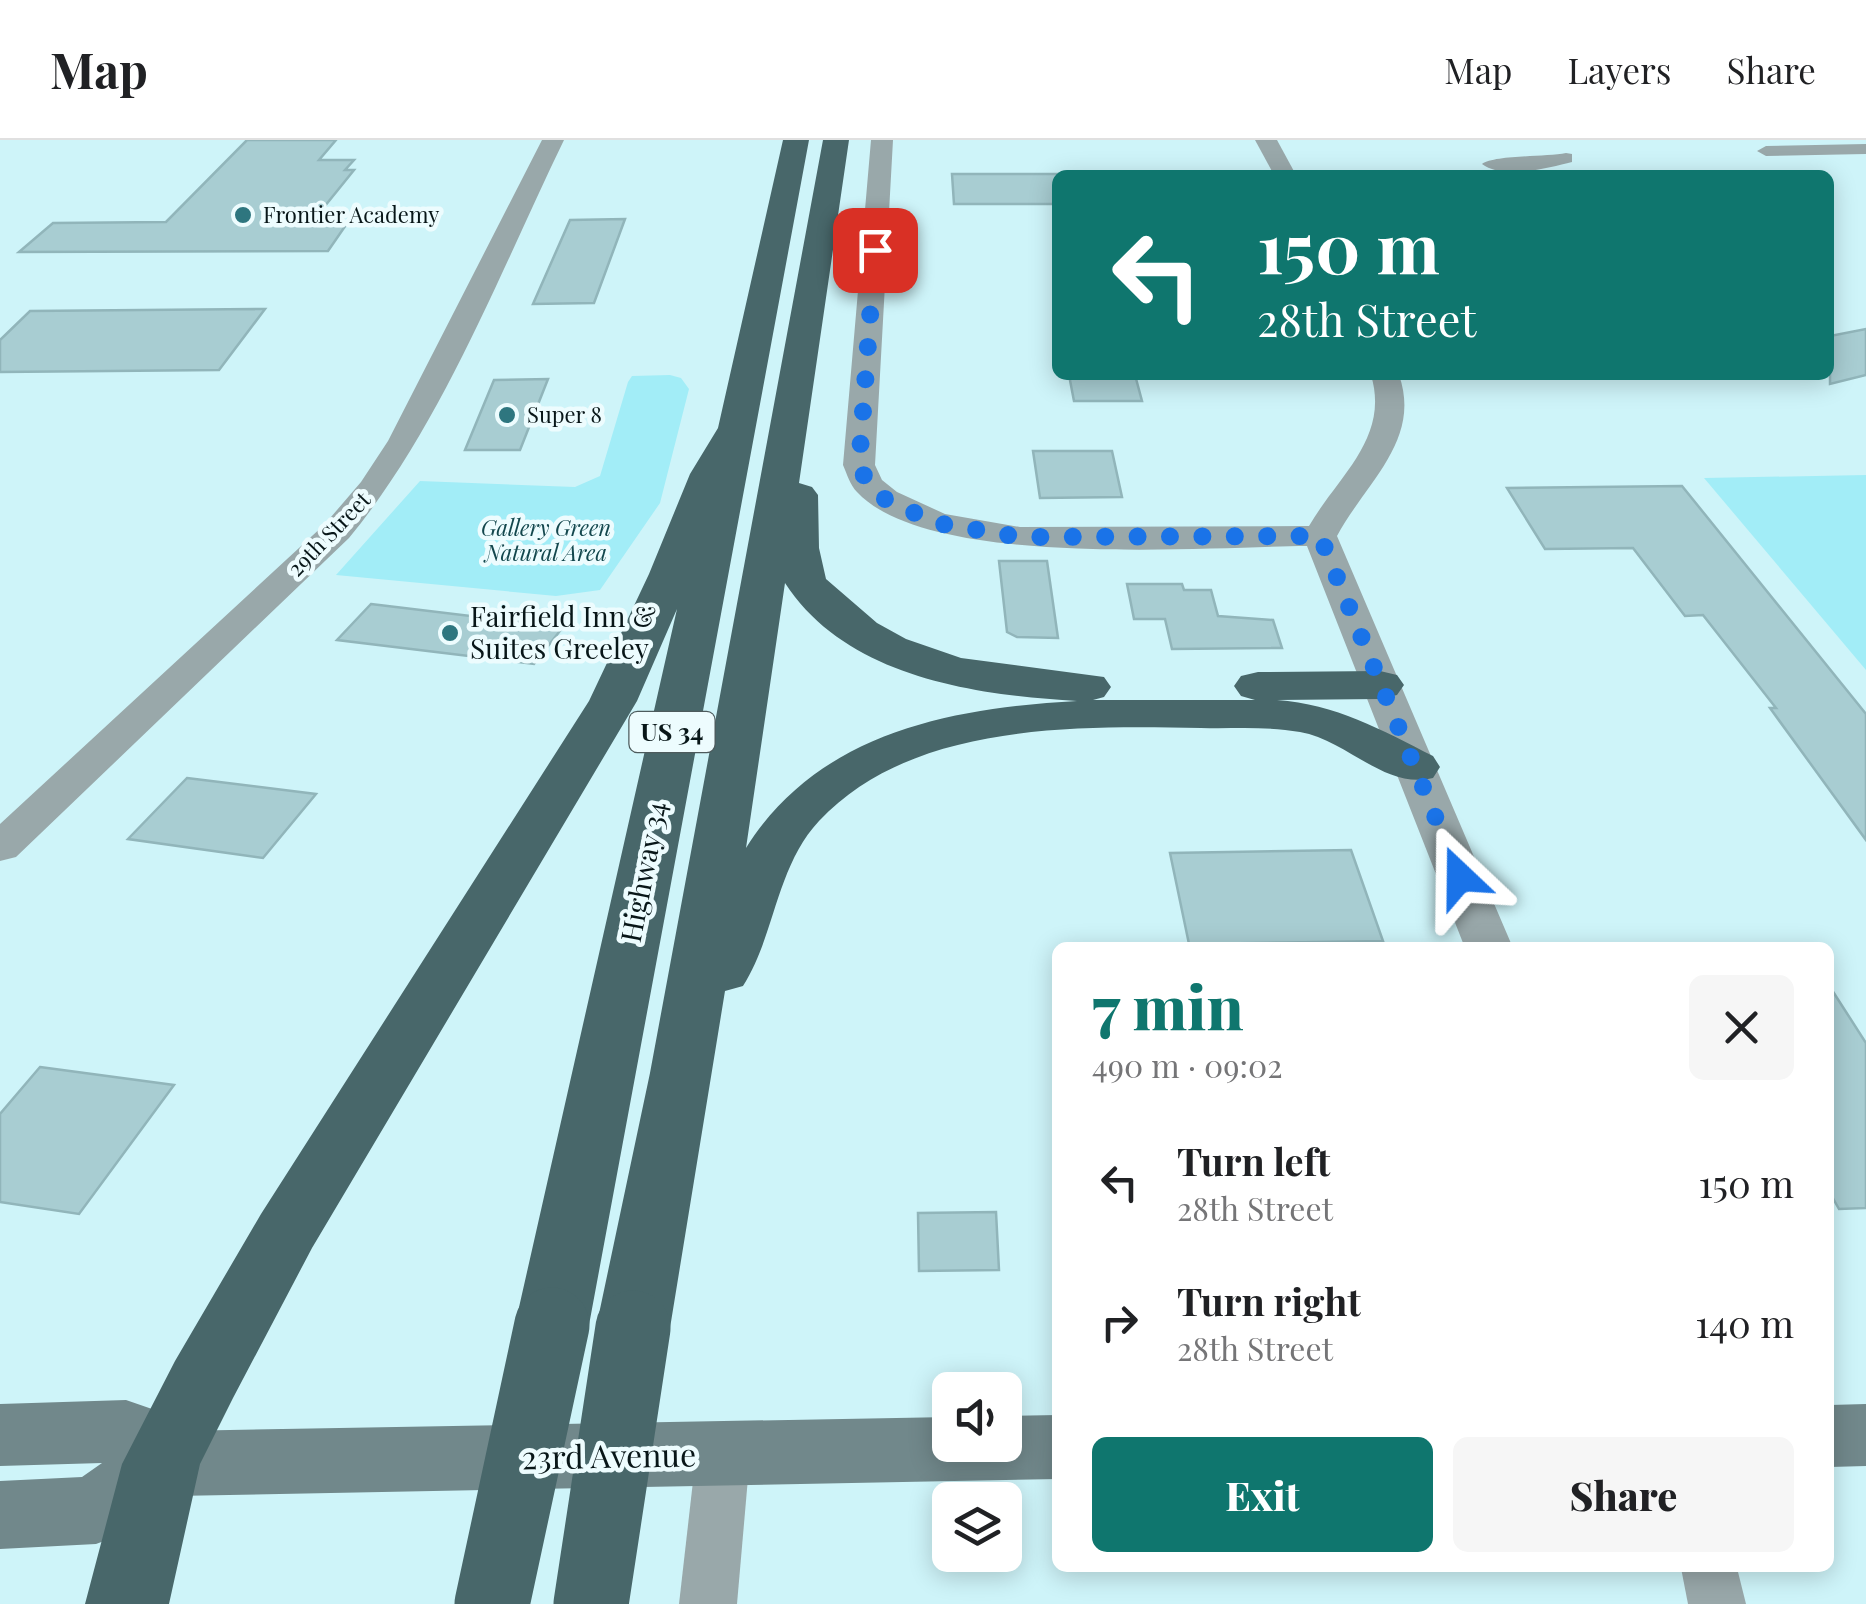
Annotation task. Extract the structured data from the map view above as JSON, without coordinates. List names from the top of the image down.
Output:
{
  "streets": {
    "highway": ["US 34", "Highway 34"],
    "main road": ["23rd Avenue"],
    "street": ["29th Street"]
  },
  "parks": ["Gallery Green Natural Area"],
  "places": ["Frontier Academy", "Super 8", "Fairfield Inn & Suites Greeley"],
  "page": {
    "header": "Map",
    "nav": ["Map", "Layers", "Share"],
    "turn": ["150 m", "28th Street"],
    "heading": ["7 min", "490 m · 09:02"],
    "list": [
      {
        "name": "Turn left",
        "note": "28th Street",
        "value": "150 m"
      },
      {
        "name": "Turn right",
        "note": "28th Street",
        "value": "140 m"
      }
    ],
    "buttons": ["Exit", "Share"]
  }
}
